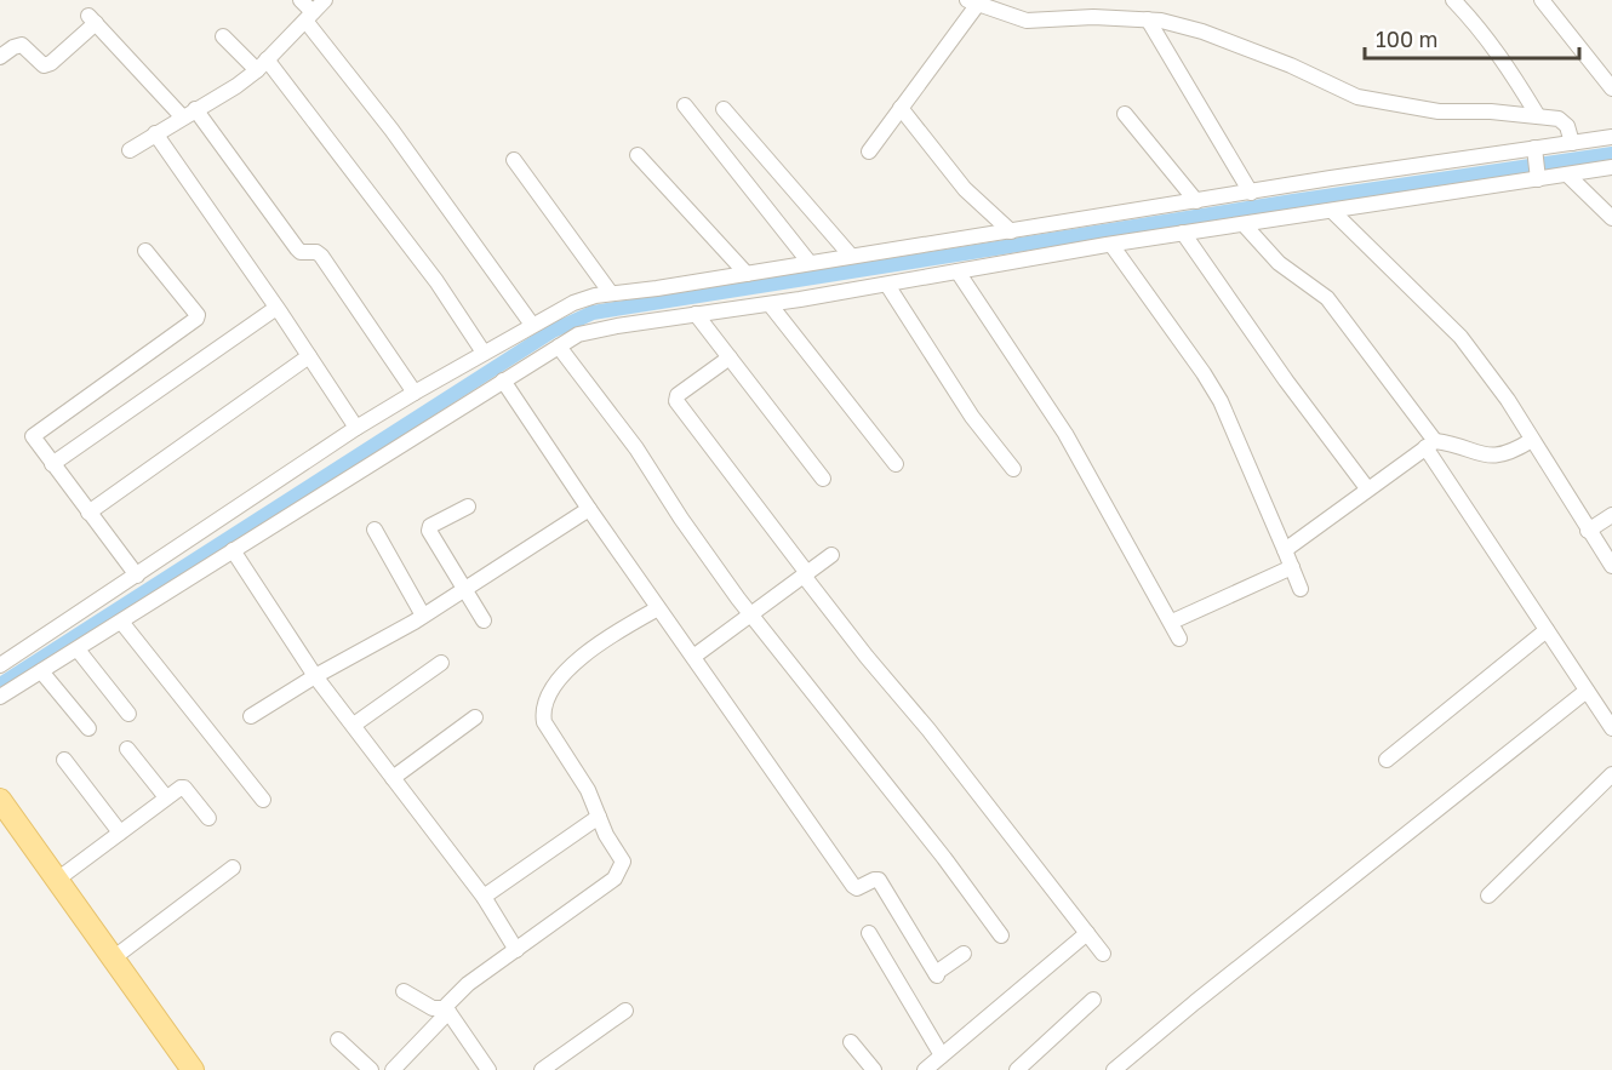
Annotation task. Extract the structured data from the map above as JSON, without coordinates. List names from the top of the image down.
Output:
{
  "scale_bar": "100 m"
}
